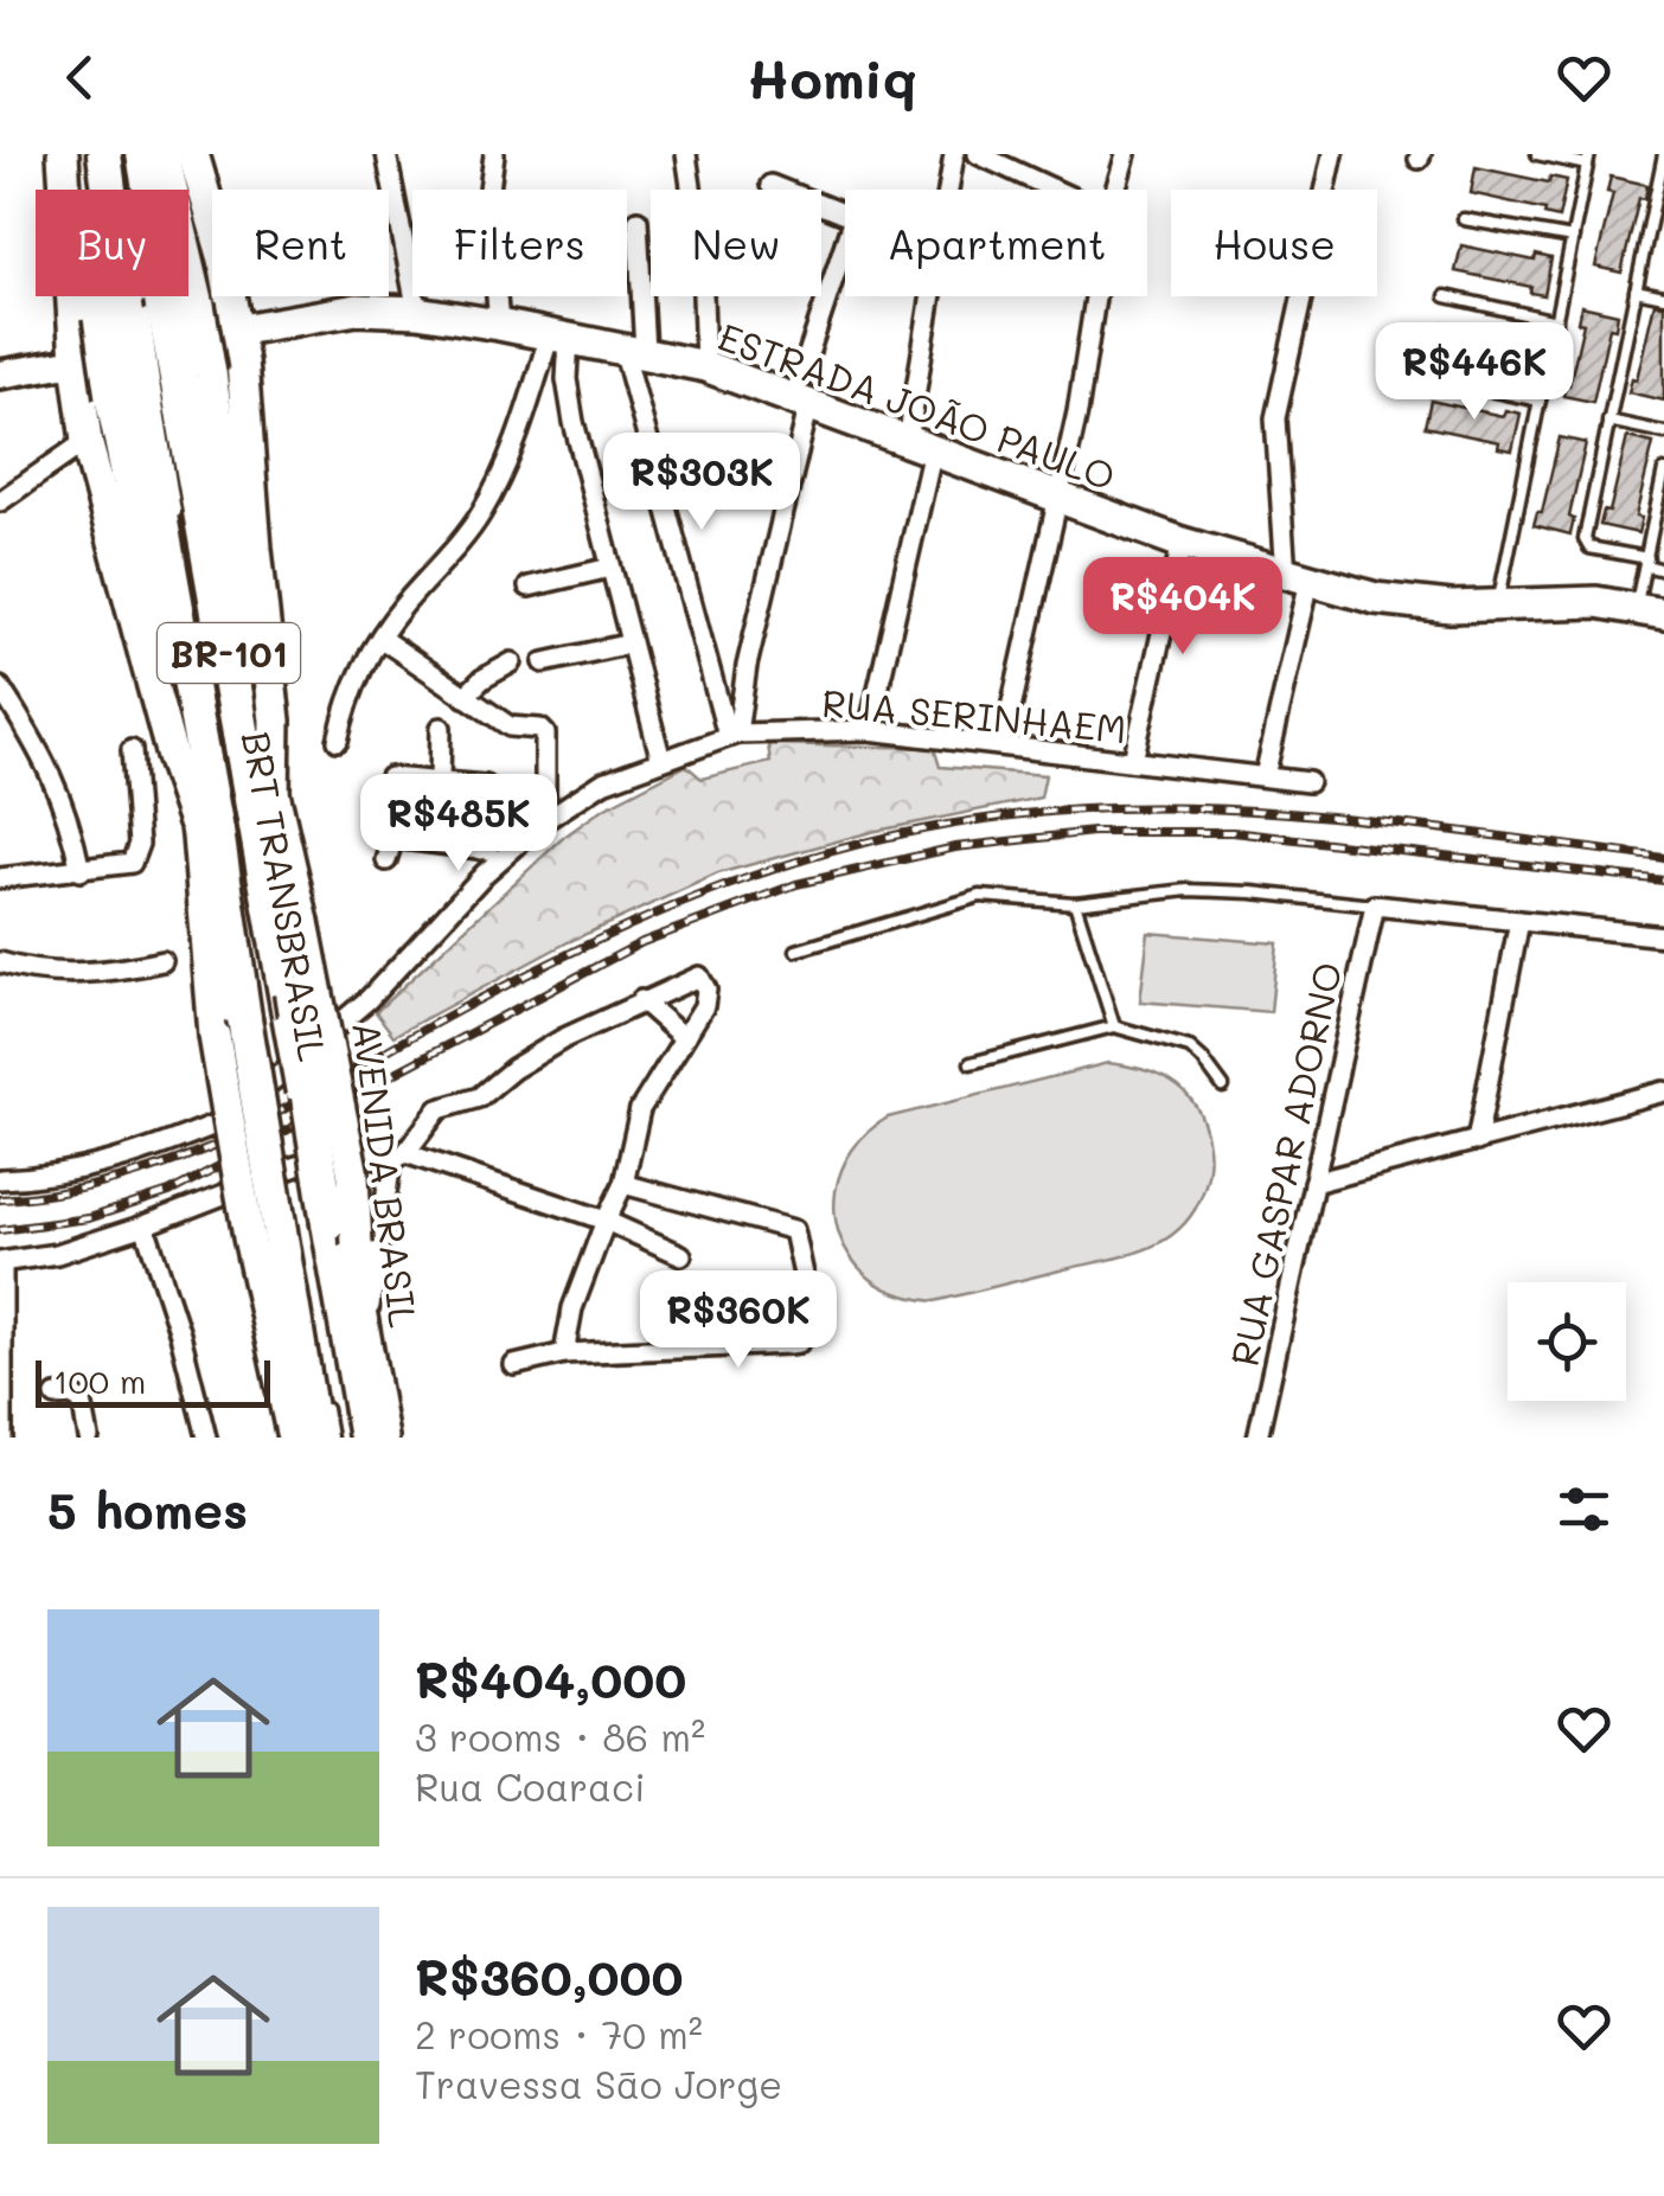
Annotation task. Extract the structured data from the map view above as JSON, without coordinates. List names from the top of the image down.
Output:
{
  "streets": {
    "highway": ["BR-101", "AVENIDA BRASIL"],
    "main road": ["ESTRADA JOÃO PAULO"],
    "street": ["RUA SERINHAEM", "RUA GASPAR ADORNO"],
    "lane": ["BRT TRANSBRASIL"]
  },
  "crossings": [
    ["BRT TRANSBRASIL", "AVENIDA BRASIL"]
  ],
  "scale_bar": "100 m",
  "page": {
    "header": "Homiq",
    "chip": [
      "Buy",
      "Rent",
      "Filters",
      "New",
      "Apartment",
      "House"
    ],
    "price": [
      "R$446K",
      "R$303K",
      "R$404K",
      "R$485K",
      "R$360K"
    ],
    "scale": "100 m",
    "heading": "5 homes",
    "list": [
      {
        "name": "R$404,000",
        "note": "3 rooms · 86 m² · Rua Coaraci"
      },
      {
        "name": "R$360,000",
        "note": "2 rooms · 70 m² · Travessa Sāo Jorge"
      }
    ]
  }
}
